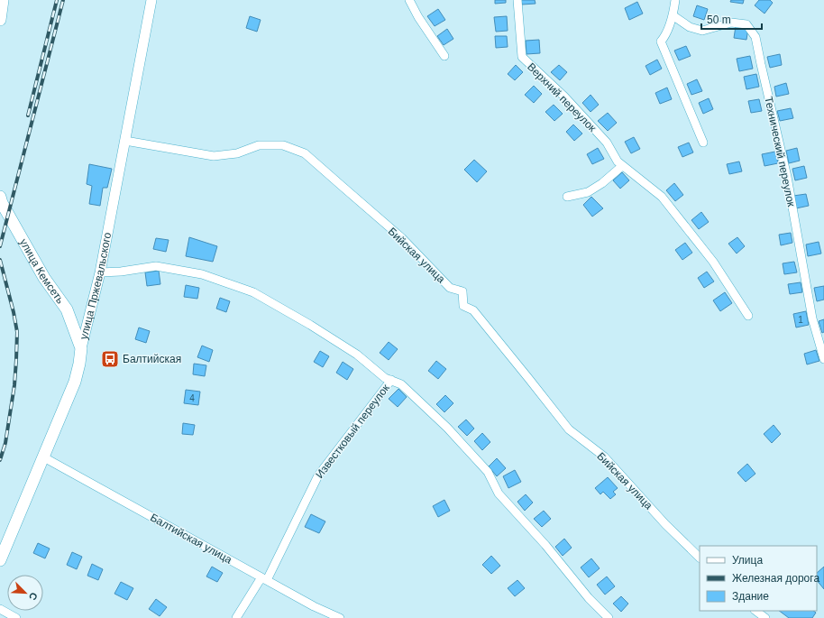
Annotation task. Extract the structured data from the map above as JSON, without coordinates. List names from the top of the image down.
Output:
{
  "streets": {
    "main road": ["улица Кемсеть", "улица Пржевальского"],
    "street": [
      "Верхний переулок",
      "Технический переулок",
      "Бийская улица",
      "Известковый переулок",
      "Балтийская улица"
    ]
  },
  "crossings": [
    ["Бийская улица", "улица Пржевальского"],
    ["улица Кемсеть", "улица Пржевальского"],
    ["улица Пржевальского", "Балтийская улица"],
    ["Известковый переулок", "Балтийская улица"]
  ],
  "places": {
    "bus stop": ["Балтийская"]
  },
  "house_numbers": ["1", "4"],
  "legend": ["Улица", "Железная дорога", "Здание"],
  "scale_bar": "50 m",
  "north": "bottom right"
}
